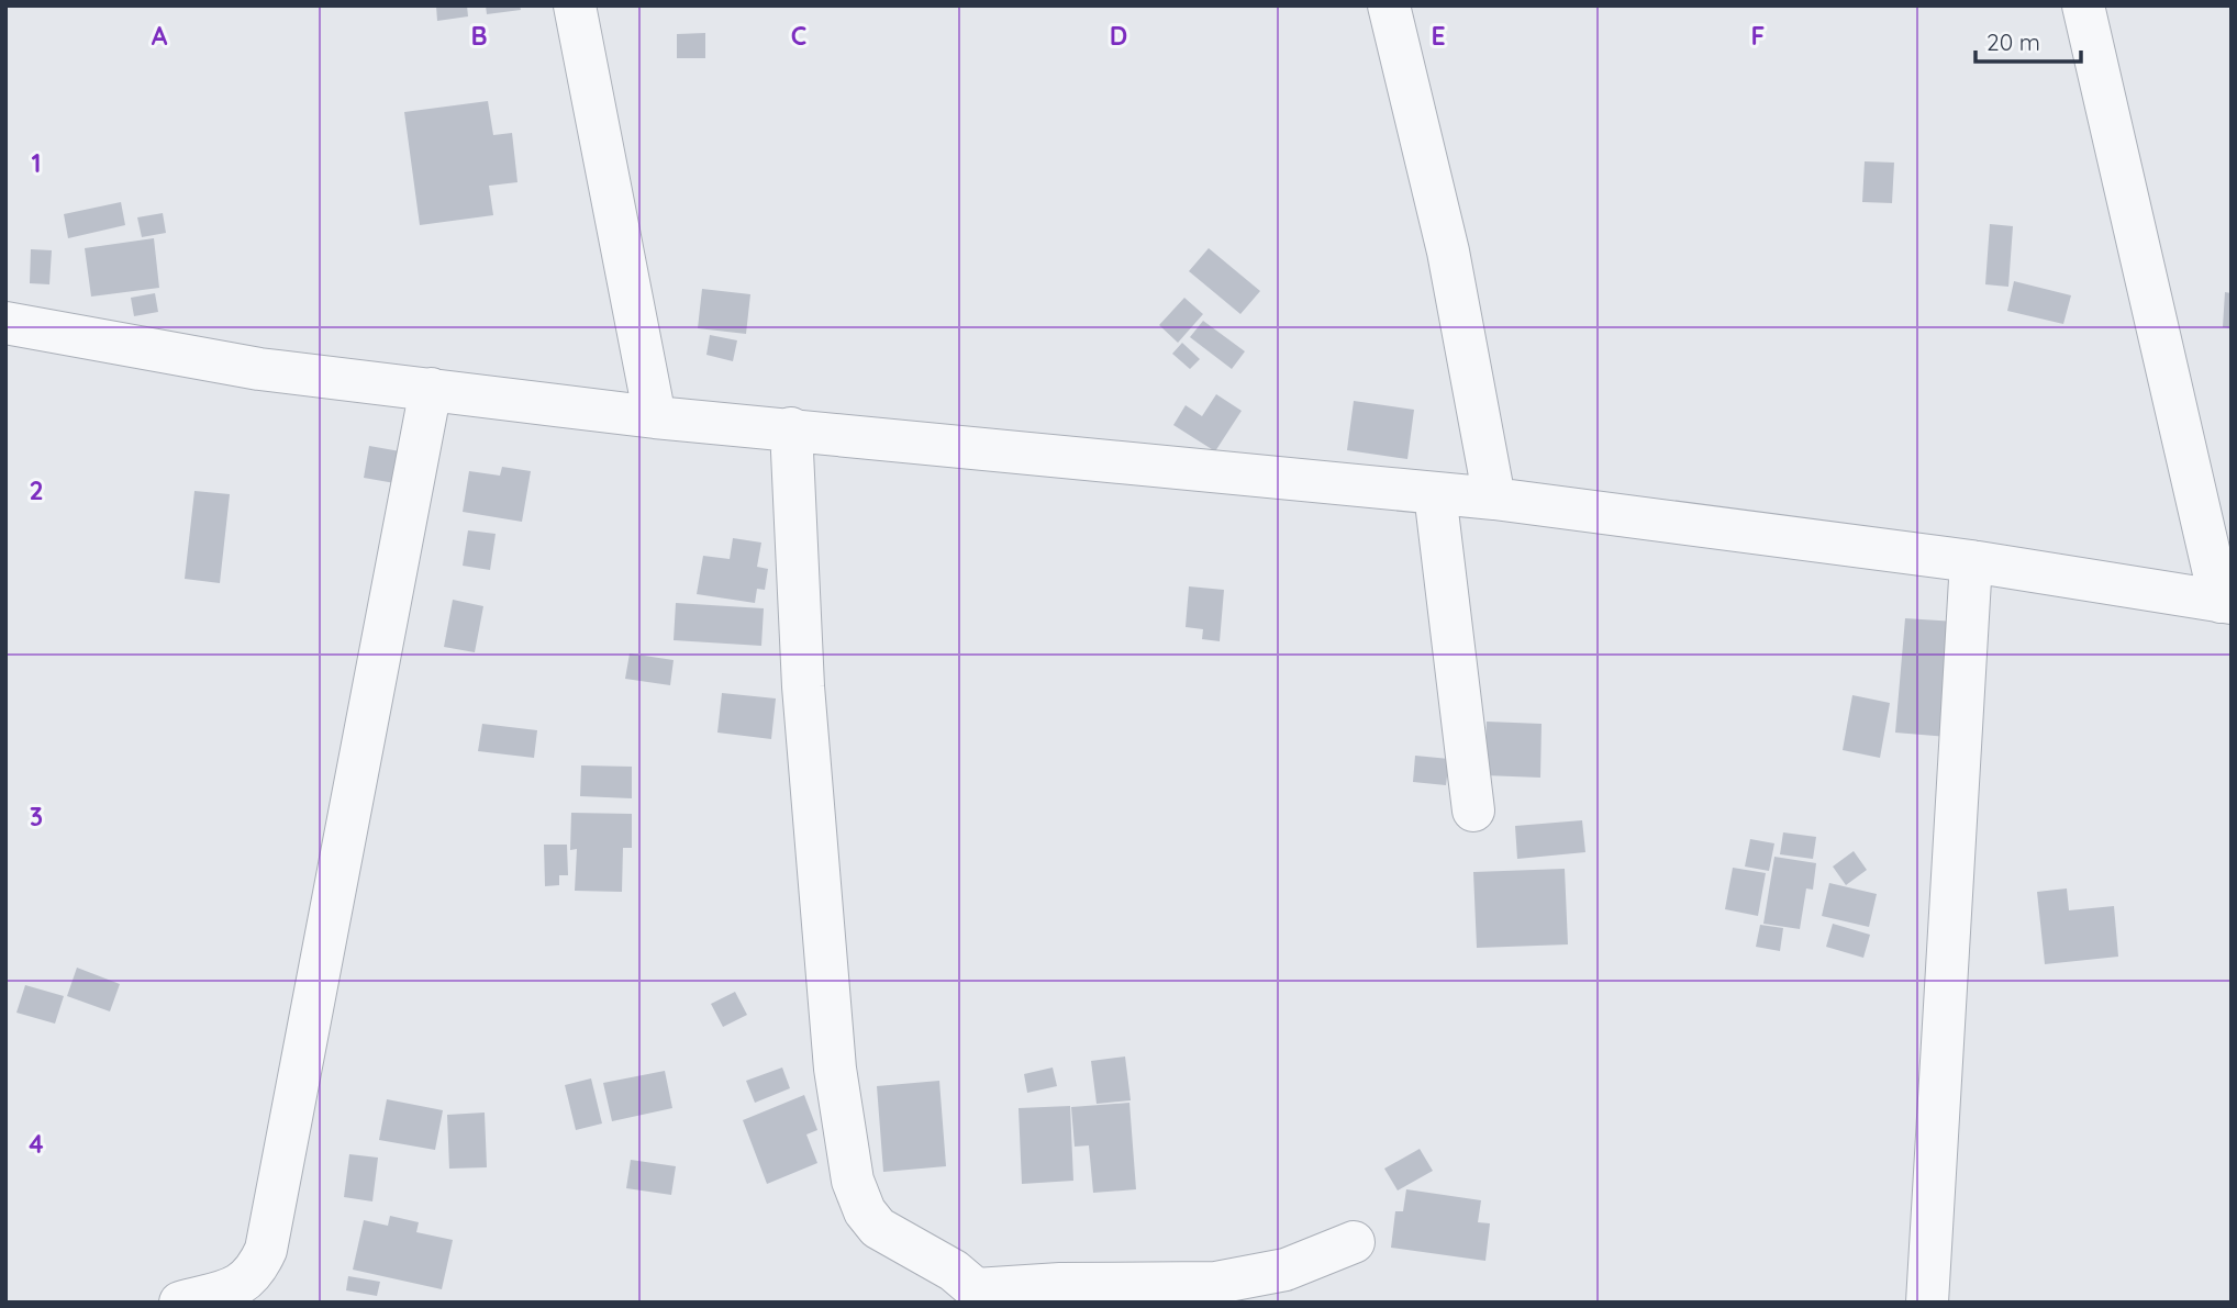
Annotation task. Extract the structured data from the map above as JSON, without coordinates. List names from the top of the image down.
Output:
{
  "scale_bar": "20 m",
  "grid": {
    "columns": [
      "A",
      "B",
      "C",
      "D",
      "E",
      "F"
    ],
    "rows": [
      "1",
      "2",
      "3",
      "4"
    ]
  }
}
